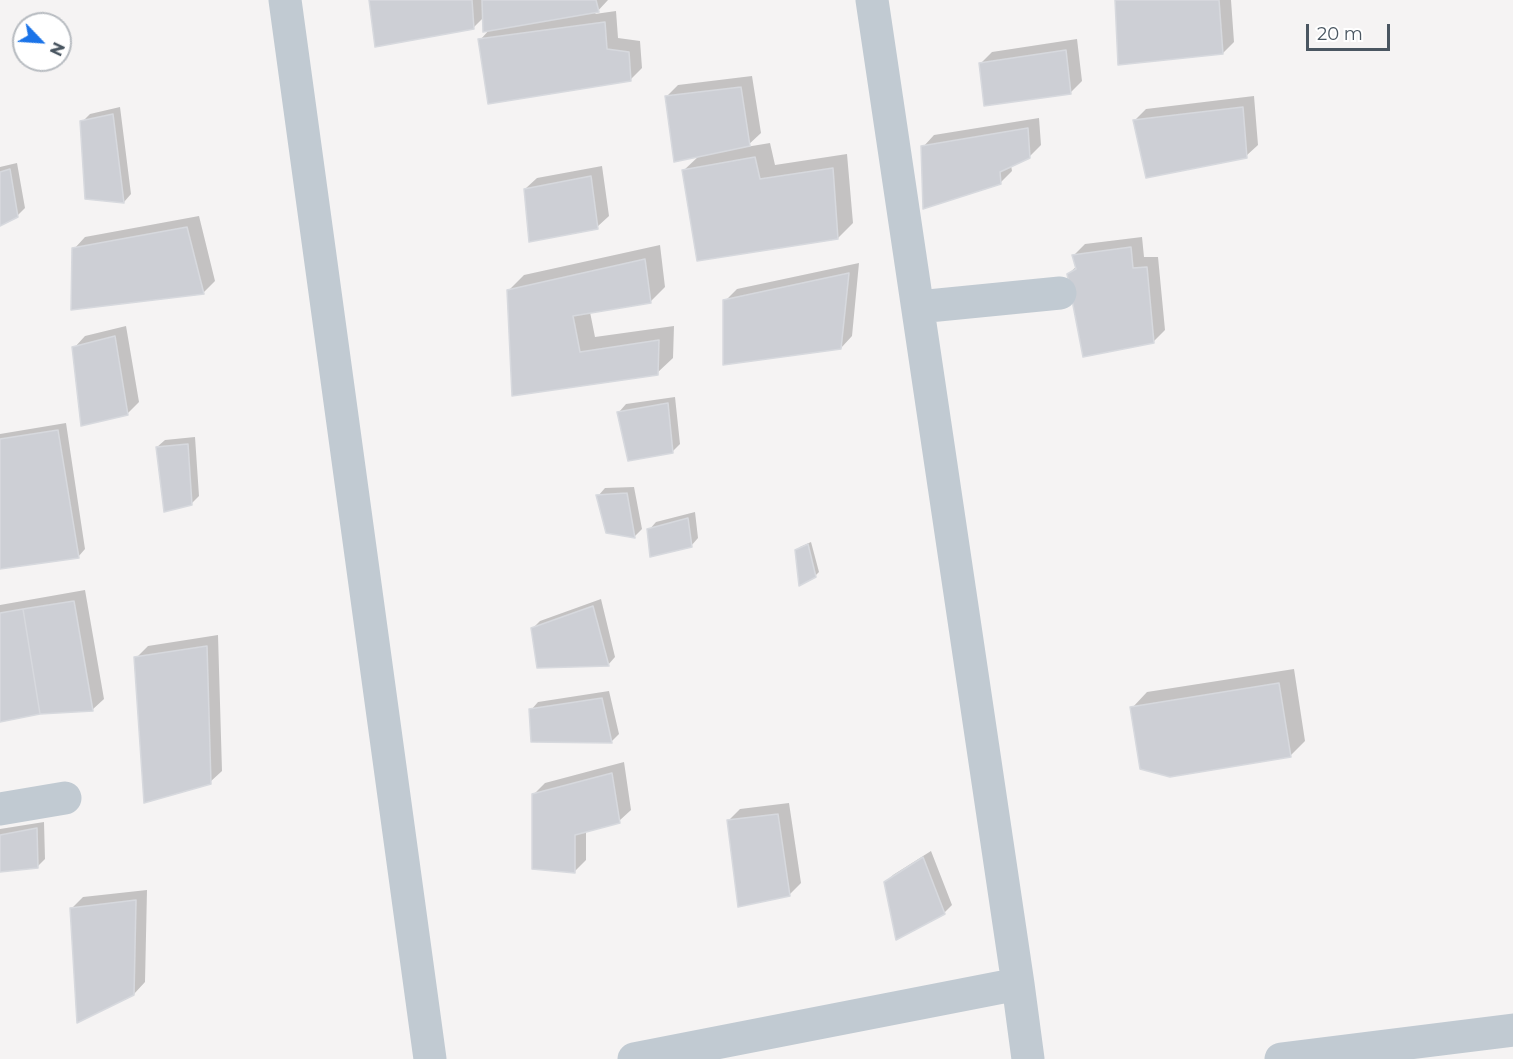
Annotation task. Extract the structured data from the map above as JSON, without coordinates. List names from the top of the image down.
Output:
{
  "scale_bar": "20 m",
  "north": "bottom right"
}
